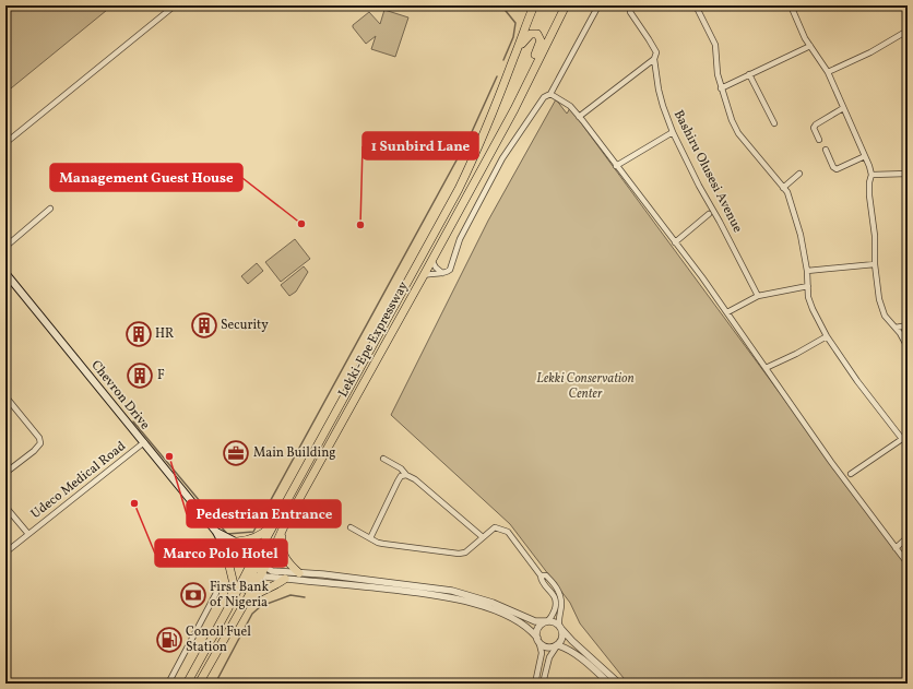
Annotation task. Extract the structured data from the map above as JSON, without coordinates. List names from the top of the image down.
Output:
{
  "streets": {
    "highway": ["Lekki-Epe Expressway"],
    "main road": ["Chevron Drive"],
    "street": ["Bashiru Olusesi Avenue", "Udeco Medical Road"]
  },
  "crossings": [
    ["Lekki-Epe Expressway", "Chevron Drive"],
    ["Chevron Drive", "Udeco Medical Road"]
  ],
  "parks": ["Lekki Conservation Center"],
  "places": {
    "other": [
      "Management Guest House",
      "1 Sunbird Lane",
      "Pedestrian Entrance",
      "Marco Polo Hotel"
    ],
    "building": ["Security", "HR", "F"],
    "office": ["Main Building"],
    "bank": ["First Bank of Nigeria"],
    "fuel station": ["Conoil Fuel Station"]
  }
}
